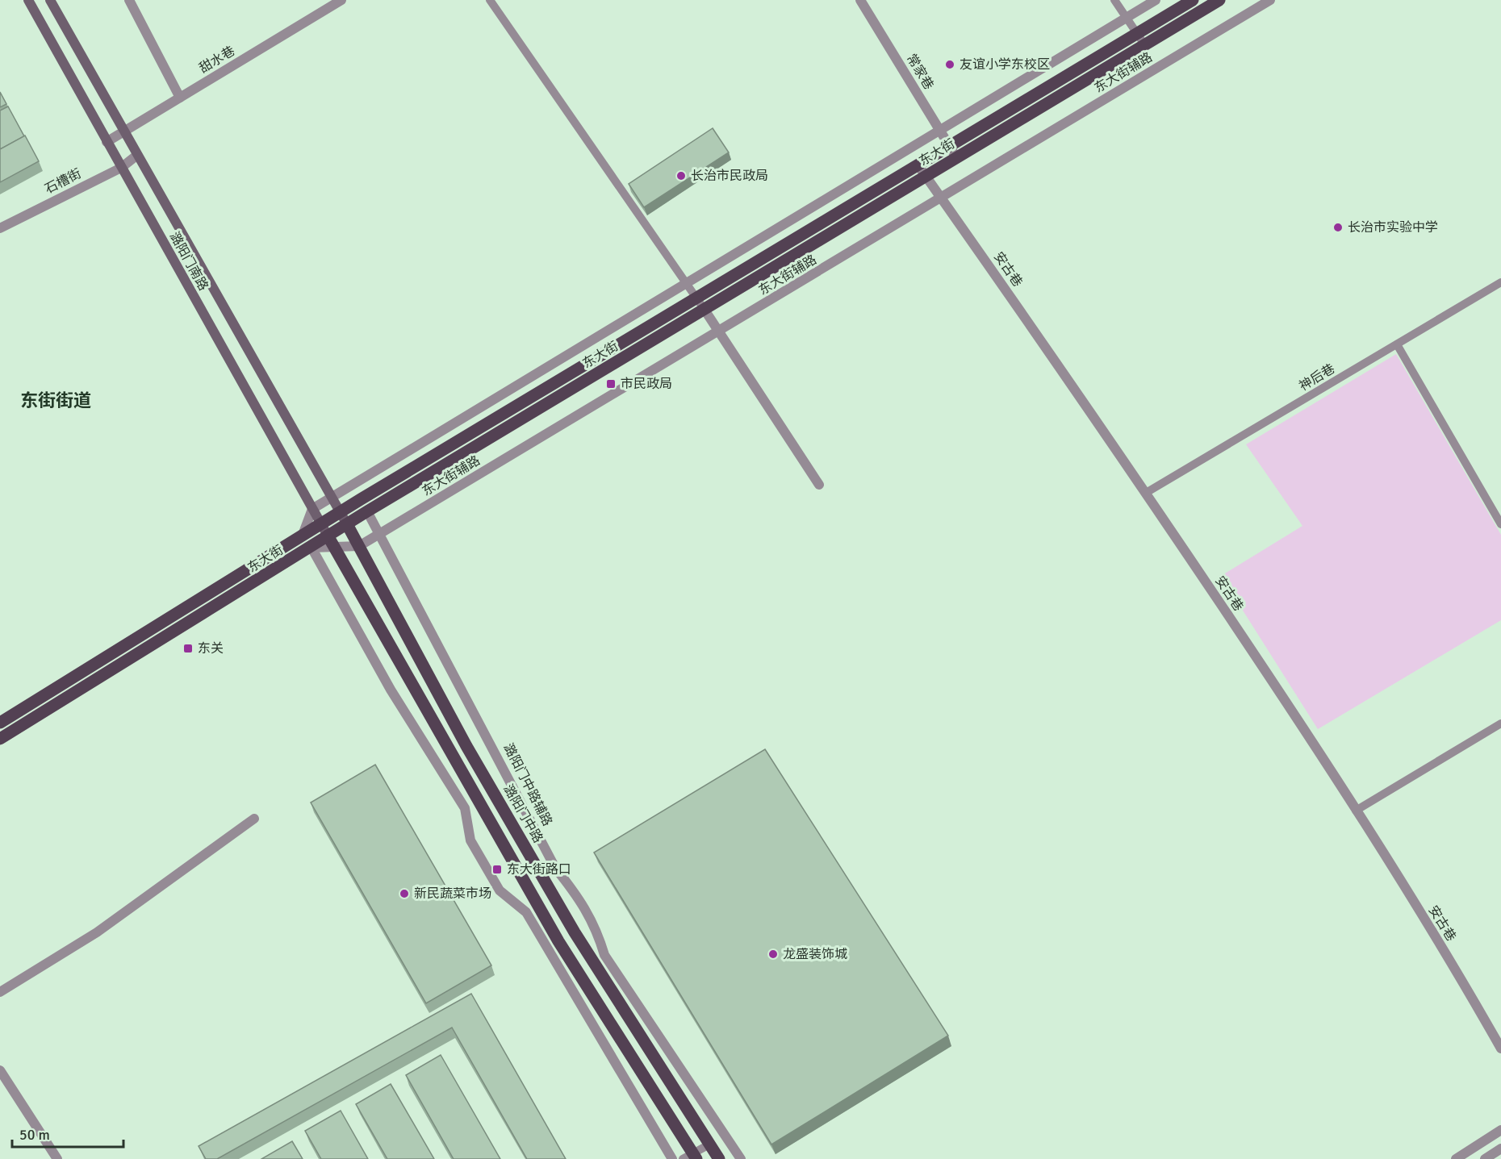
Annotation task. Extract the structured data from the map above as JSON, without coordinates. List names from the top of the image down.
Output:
{
  "streets": {
    "main road": ["东大街", "潞阳门南路", "潞阳门中路"],
    "street": [
      "甜水巷",
      "常家巷",
      "东大街辅路",
      "石槽街",
      "安古巷",
      "潞阳门中路辅路"
    ],
    "lane": ["神后巷"]
  },
  "crossings": [
    ["甜水巷", "潞阳门南路"],
    ["常家巷", "东大街"],
    ["东大街辅路", "东大街"],
    ["东大街辅路", "安古巷"],
    ["东大街辅路", "潞阳门中路辅路"],
    ["东大街辅路", "潞阳门中路"],
    ["东大街", "潞阳门南路"],
    ["东大街", "安古巷"],
    ["东大街", "潞阳门中路辅路"],
    ["东大街", "潞阳门中路"],
    ["石槽街", "潞阳门南路"],
    ["潞阳门南路", "潞阳门中路"],
    ["安古巷", "神后巷"]
  ],
  "districts": ["东街街道"],
  "places": {
    "other": [
      "友谊小学东校区",
      "长治市民政局",
      "长治市实验中学",
      "新民蔬菜市场",
      "龙盛装饰城"
    ],
    "transit": ["市民政局", "东关", "东大街路口"]
  },
  "scale_bar": "50 m"
}
